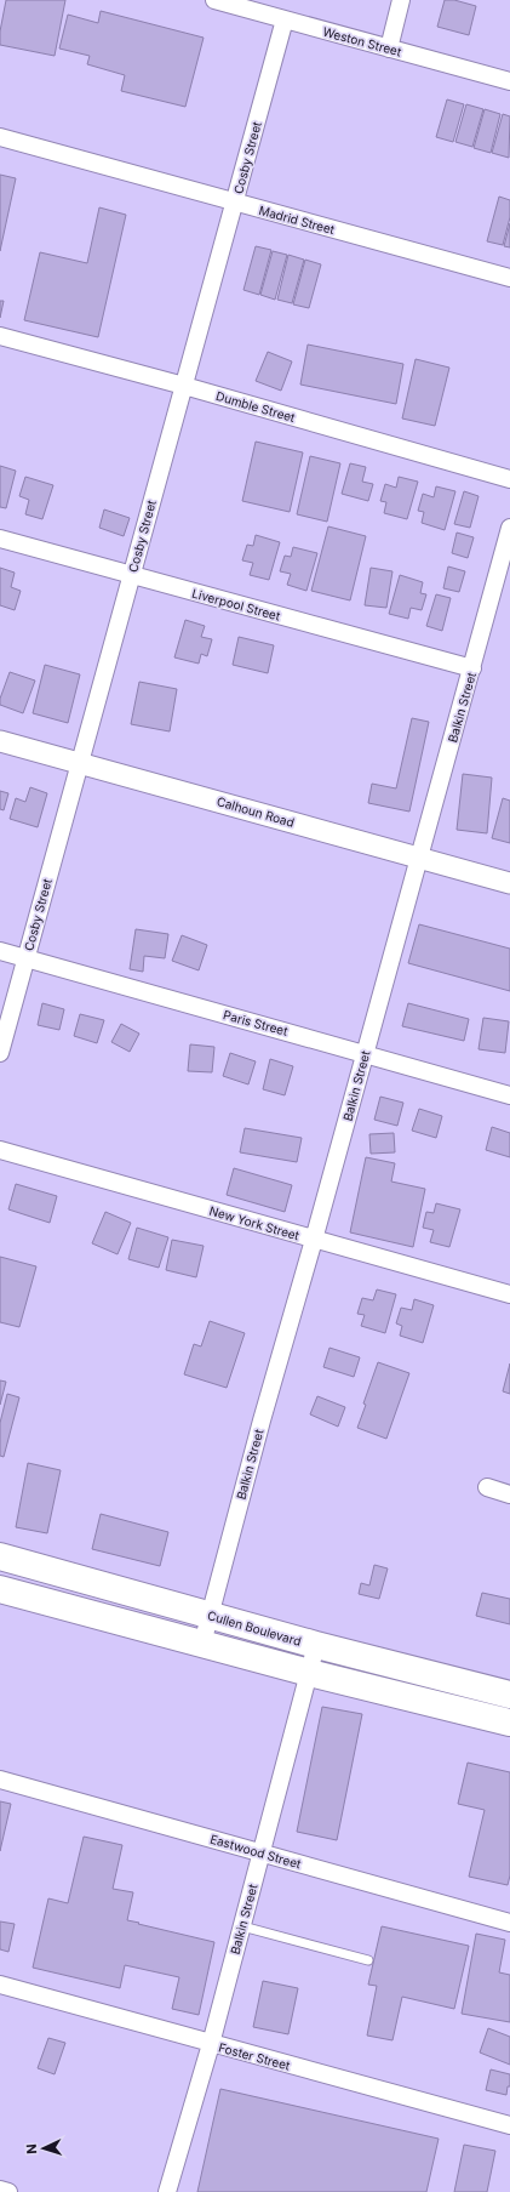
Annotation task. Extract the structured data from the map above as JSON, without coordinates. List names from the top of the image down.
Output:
{
  "streets": {
    "main road": ["Cullen Boulevard"],
    "street": [
      "Weston Street",
      "Cosby Street",
      "Madrid Street",
      "Dumble Street",
      "Liverpool Street",
      "Balkin Street",
      "Calhoun Road",
      "Paris Street",
      "New York Street",
      "Eastwood Street",
      "Foster Street"
    ]
  },
  "crossings": [
    ["Weston Street", "Cosby Street"],
    ["Cosby Street", "Madrid Street"],
    ["Cosby Street", "Dumble Street"],
    ["Cosby Street", "Liverpool Street"],
    ["Cosby Street", "Calhoun Road"],
    ["Cosby Street", "Paris Street"],
    ["Liverpool Street", "Balkin Street"],
    ["Balkin Street", "Calhoun Road"],
    ["Balkin Street", "Paris Street"],
    ["Balkin Street", "New York Street"],
    ["Balkin Street", "Cullen Boulevard"],
    ["Balkin Street", "Eastwood Street"],
    ["Balkin Street", "Foster Street"]
  ],
  "north": "left"
}
